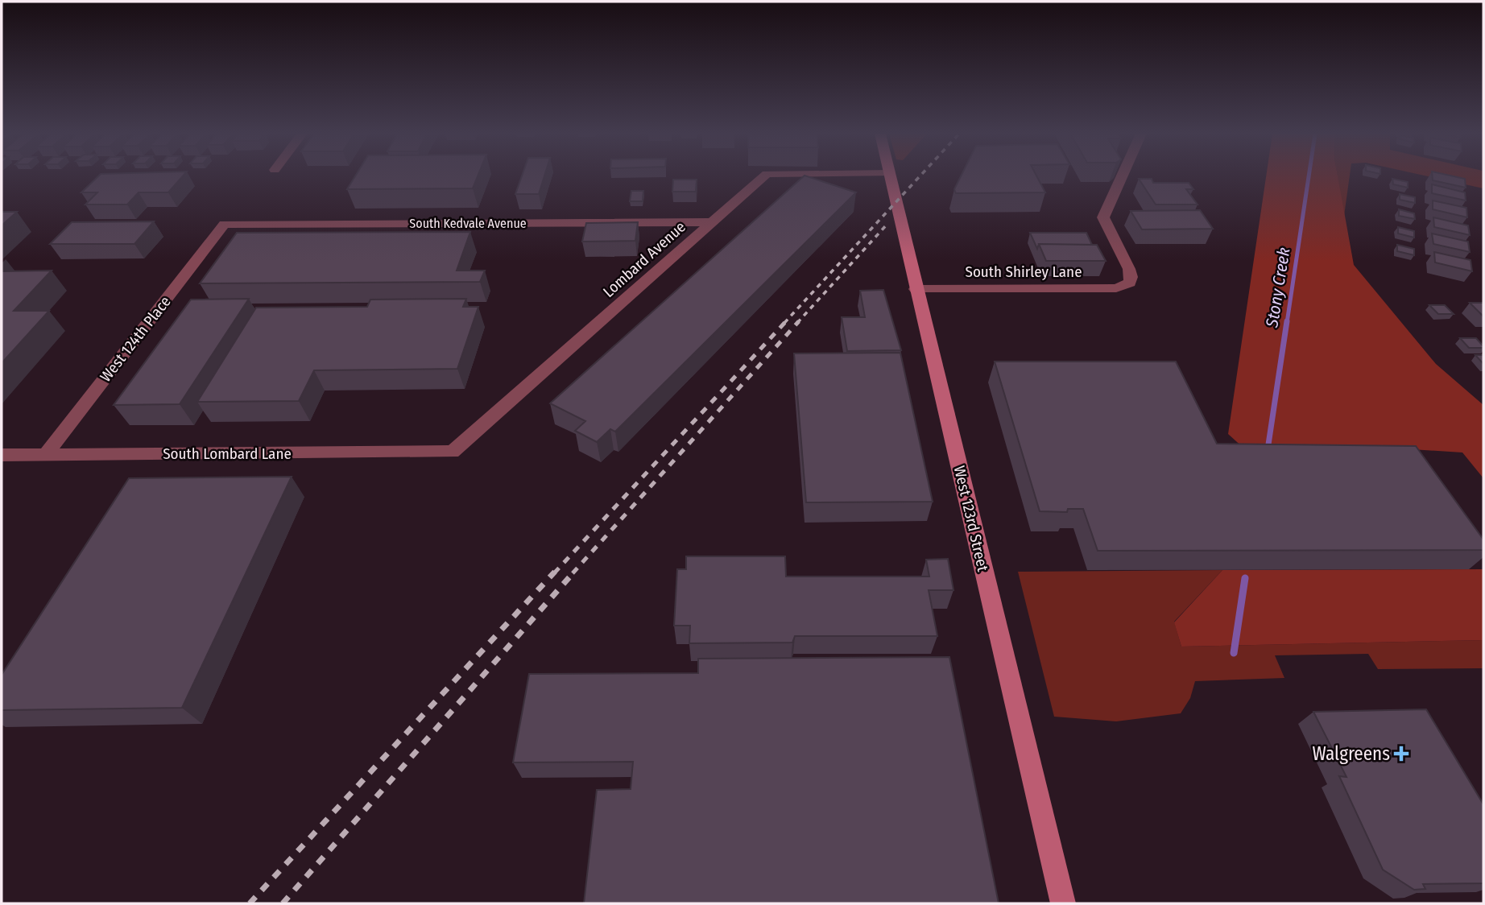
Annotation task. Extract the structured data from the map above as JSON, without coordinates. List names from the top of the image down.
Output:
{
  "streets": {
    "street": [
      "South Kedvale Avenue",
      "Lombard Avenue",
      "South Shirley Lane",
      "West 124th Place",
      "South Lombard Lane",
      "West 123rd Street"
    ]
  },
  "crossings": [
    ["South Kedvale Avenue", "Lombard Avenue"],
    ["South Kedvale Avenue", "West 124th Place"],
    ["Lombard Avenue", "South Lombard Lane"],
    ["South Shirley Lane", "West 123rd Street"],
    ["West 124th Place", "South Lombard Lane"]
  ],
  "water": ["Stony Creek"],
  "places": {
    "health": ["Walgreens"]
  }
}
